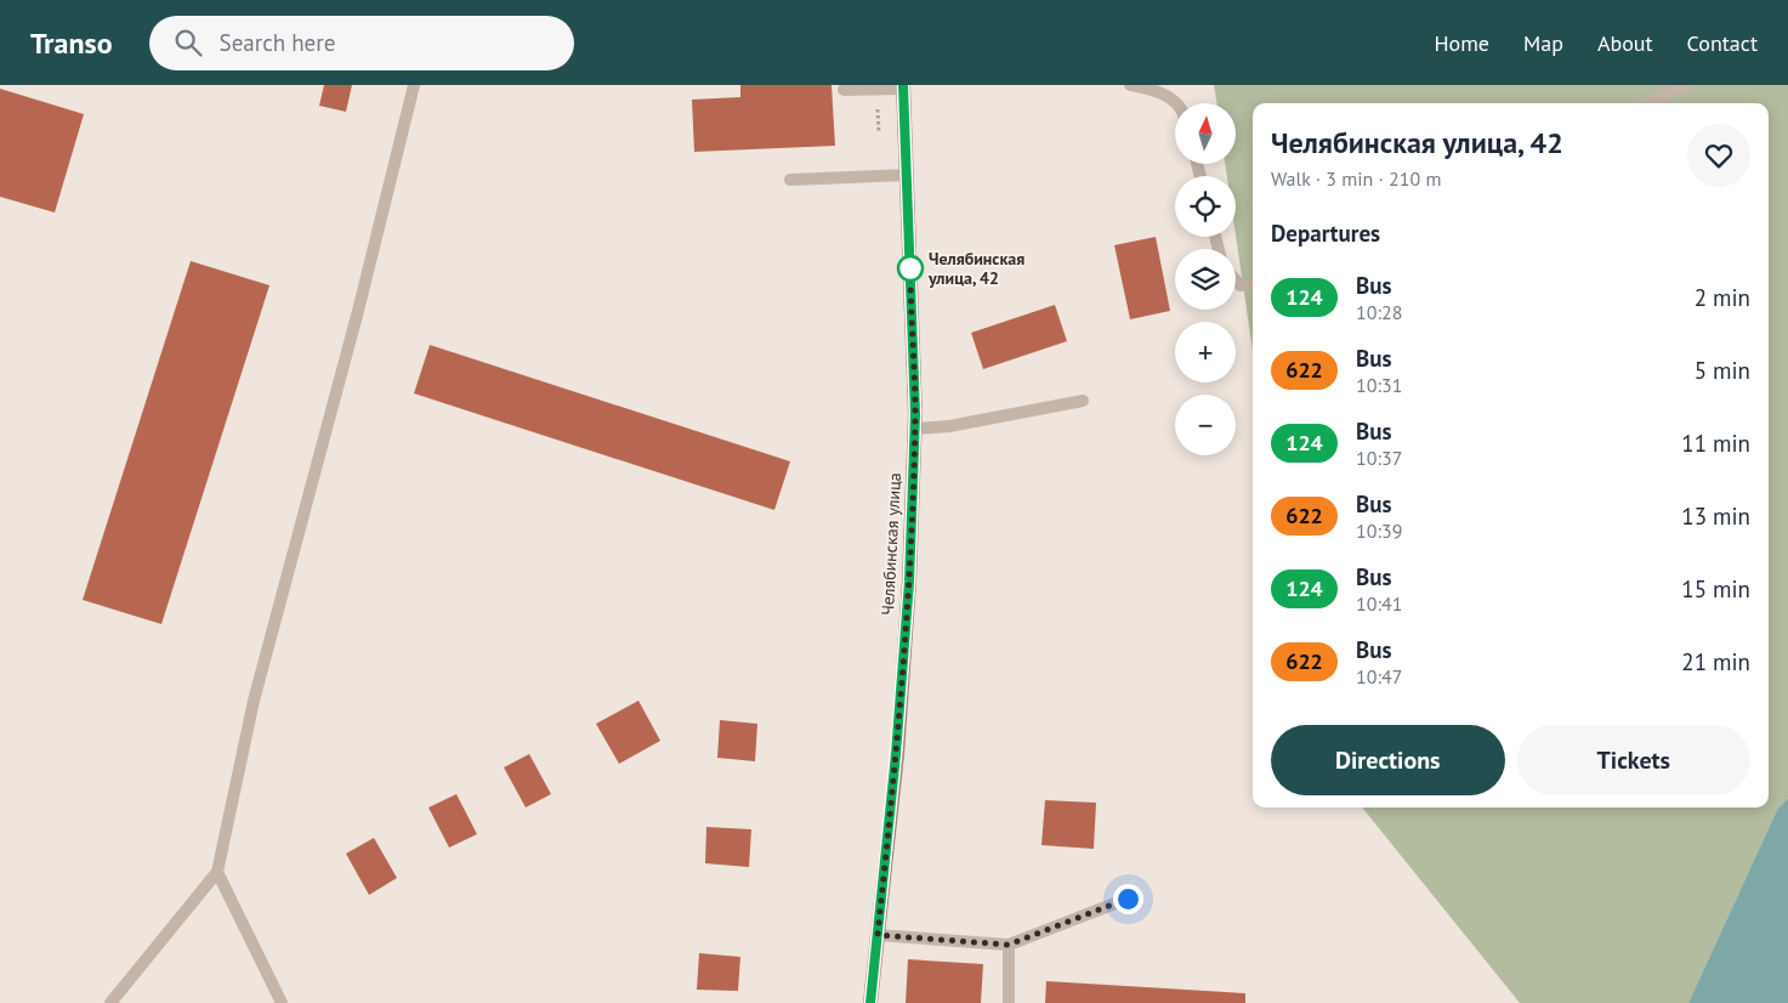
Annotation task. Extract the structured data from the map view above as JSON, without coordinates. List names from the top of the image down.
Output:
{
  "streets": {
    "street": ["Челябинская улица"]
  },
  "places": ["Челябинская улица, 42"],
  "lines": ["bus line 124"],
  "north": "top",
  "page": {
    "header": "Transo",
    "search": "Search here",
    "nav": [
      "Home",
      "Map",
      "About",
      "Contact"
    ],
    "map_buttons": ["+", "−"],
    "heading": [
      ["Челябинская улица, 42", "Walk · 3 min · 210 m"],
      "Departures"
    ],
    "list": [
      {
        "mark": "124",
        "name": "Bus",
        "note": "10:28",
        "value": "2 min"
      },
      {
        "mark": "622",
        "name": "Bus",
        "note": "10:31",
        "value": "5 min"
      },
      {
        "mark": "124",
        "name": "Bus",
        "note": "10:37",
        "value": "11 min"
      },
      {
        "mark": "622",
        "name": "Bus",
        "note": "10:39",
        "value": "13 min"
      },
      {
        "mark": "124",
        "name": "Bus",
        "note": "10:41",
        "value": "15 min"
      },
      {
        "mark": "622",
        "name": "Bus",
        "note": "10:47",
        "value": "21 min"
      }
    ],
    "buttons": ["Directions", "Tickets"]
  }
}
